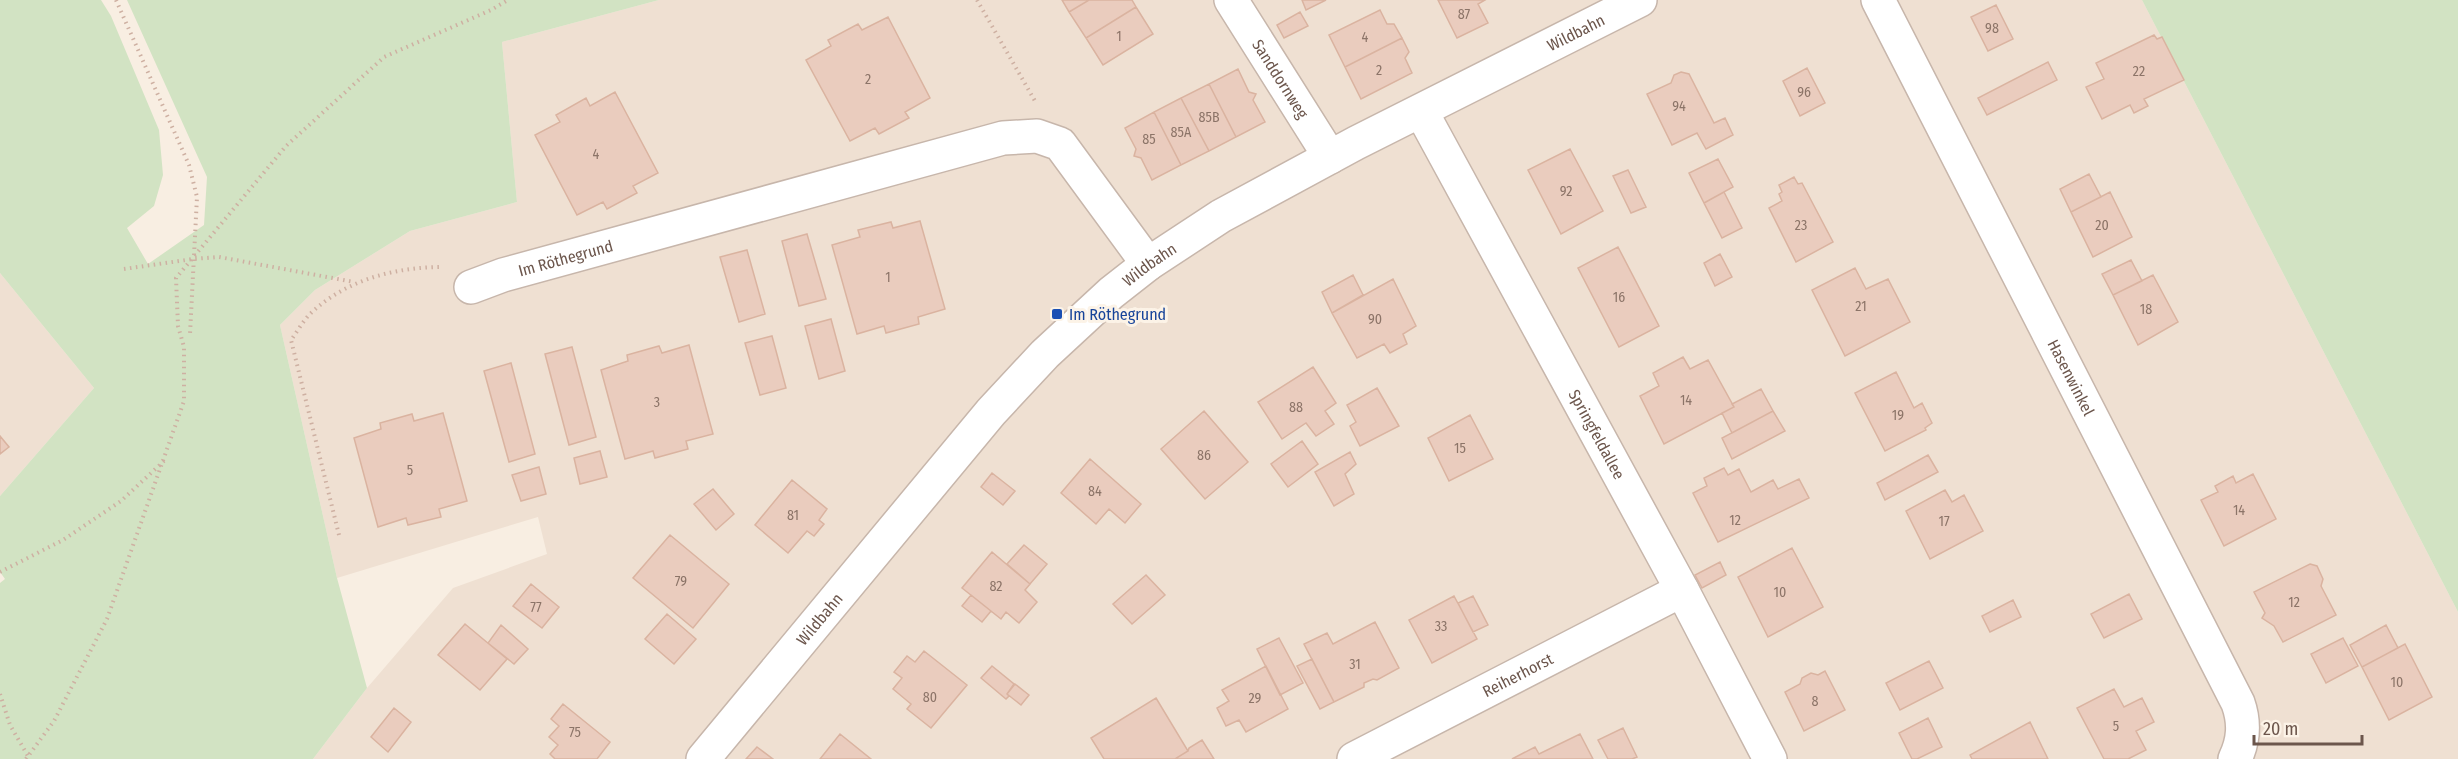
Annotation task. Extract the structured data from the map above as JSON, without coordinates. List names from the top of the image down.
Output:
{
  "streets": {
    "street": [
      "Wildbahn",
      "Sanddornweg",
      "Im Röthegrund",
      "Hasenwinkel",
      "Springfeldallee",
      "Reiherhorst"
    ]
  },
  "crossings": [
    ["Wildbahn", "Sanddornweg"],
    ["Wildbahn", "Springfeldallee"],
    ["Springfeldallee", "Reiherhorst"]
  ],
  "places": {
    "transit": ["Im Röthegrund"]
  },
  "house_numbers": [
    "87",
    "98",
    "1",
    "4",
    "2",
    "22",
    "2",
    "96",
    "94",
    "85B",
    "85A",
    "85",
    "4",
    "92",
    "23",
    "20",
    "1",
    "16",
    "21",
    "18",
    "90",
    "14",
    "3",
    "88",
    "19",
    "15",
    "86",
    "5",
    "84",
    "14",
    "81",
    "12",
    "17",
    "79",
    "82",
    "10",
    "12",
    "77",
    "33",
    "31",
    "10",
    "80",
    "29",
    "8",
    "5",
    "75"
  ],
  "scale_bar": "20 m"
}
